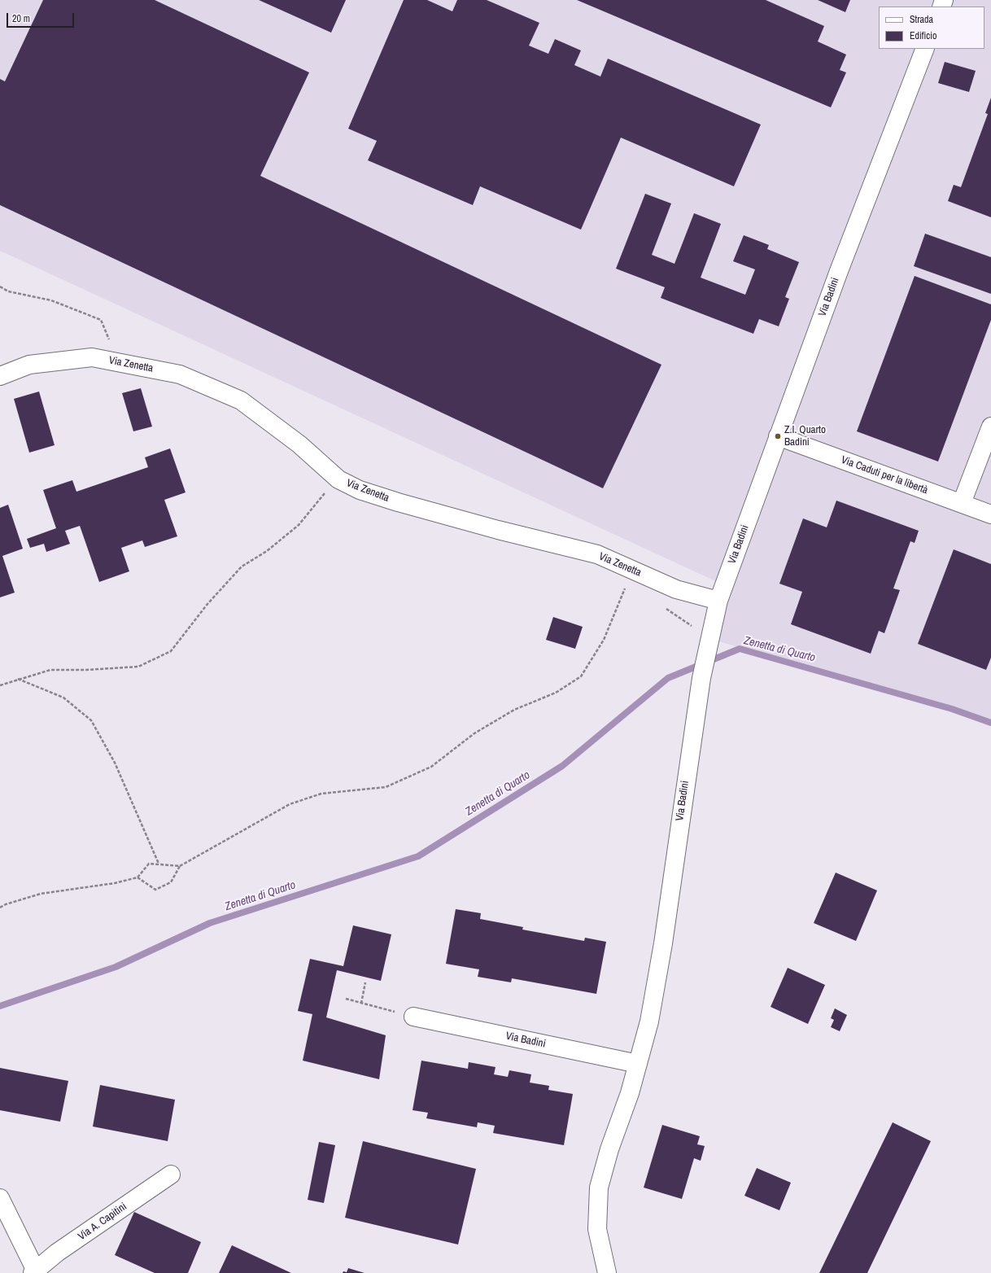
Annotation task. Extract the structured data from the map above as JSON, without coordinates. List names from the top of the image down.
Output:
{
  "streets": {
    "street": [
      "Via Badini",
      "Via Zenetta",
      "Via Caduti per la libertà",
      "Via A. Capitini"
    ]
  },
  "crossings": [
    ["Via Badini", "Via Zenetta"],
    ["Via Badini", "Via Caduti per la libertà"]
  ],
  "water": ["Zenetta di Quarto"],
  "places": ["Z.I. Quarto Badini"],
  "legend": ["Strada", "Edificio"],
  "scale_bar": "20 m"
}
